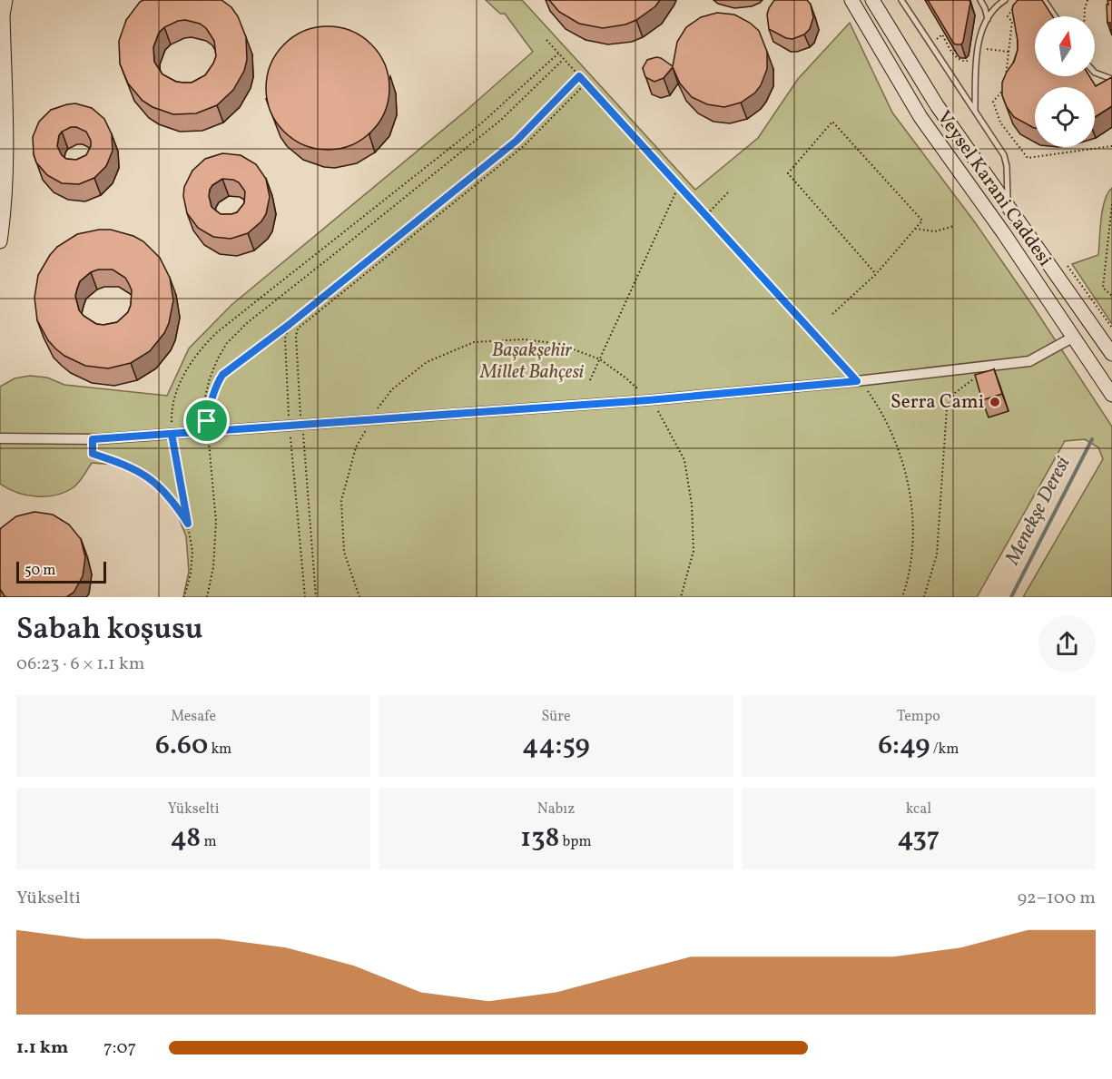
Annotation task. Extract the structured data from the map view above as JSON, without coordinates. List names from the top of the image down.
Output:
{
  "streets": {
    "street": ["Veysel Karani Caddesi"]
  },
  "water": ["Menekşe Deresi"],
  "parks": ["Başakşehir Millet Bahçesi"],
  "places": ["Serra Cami"],
  "scale_bar": "50 m",
  "north": "top",
  "page": {
    "scale": "50 m",
    "heading": ["Sabah koşusu", "06:23 · 6 × 1.1 km"],
    "stats": [
      ["Mesafe", "6.60 km"],
      ["Süre", "44:59"],
      ["Tempo", "6:49 /km"],
      ["Yükselti", "48 m"],
      ["Nabız", "138 bpm"],
      ["kcal", "437"]
    ],
    "chart": ["Yükselti", "92–100 m"],
    "list": [
      {
        "name": "1.1 km",
        "note": "7:07"
      }
    ]
  }
}
